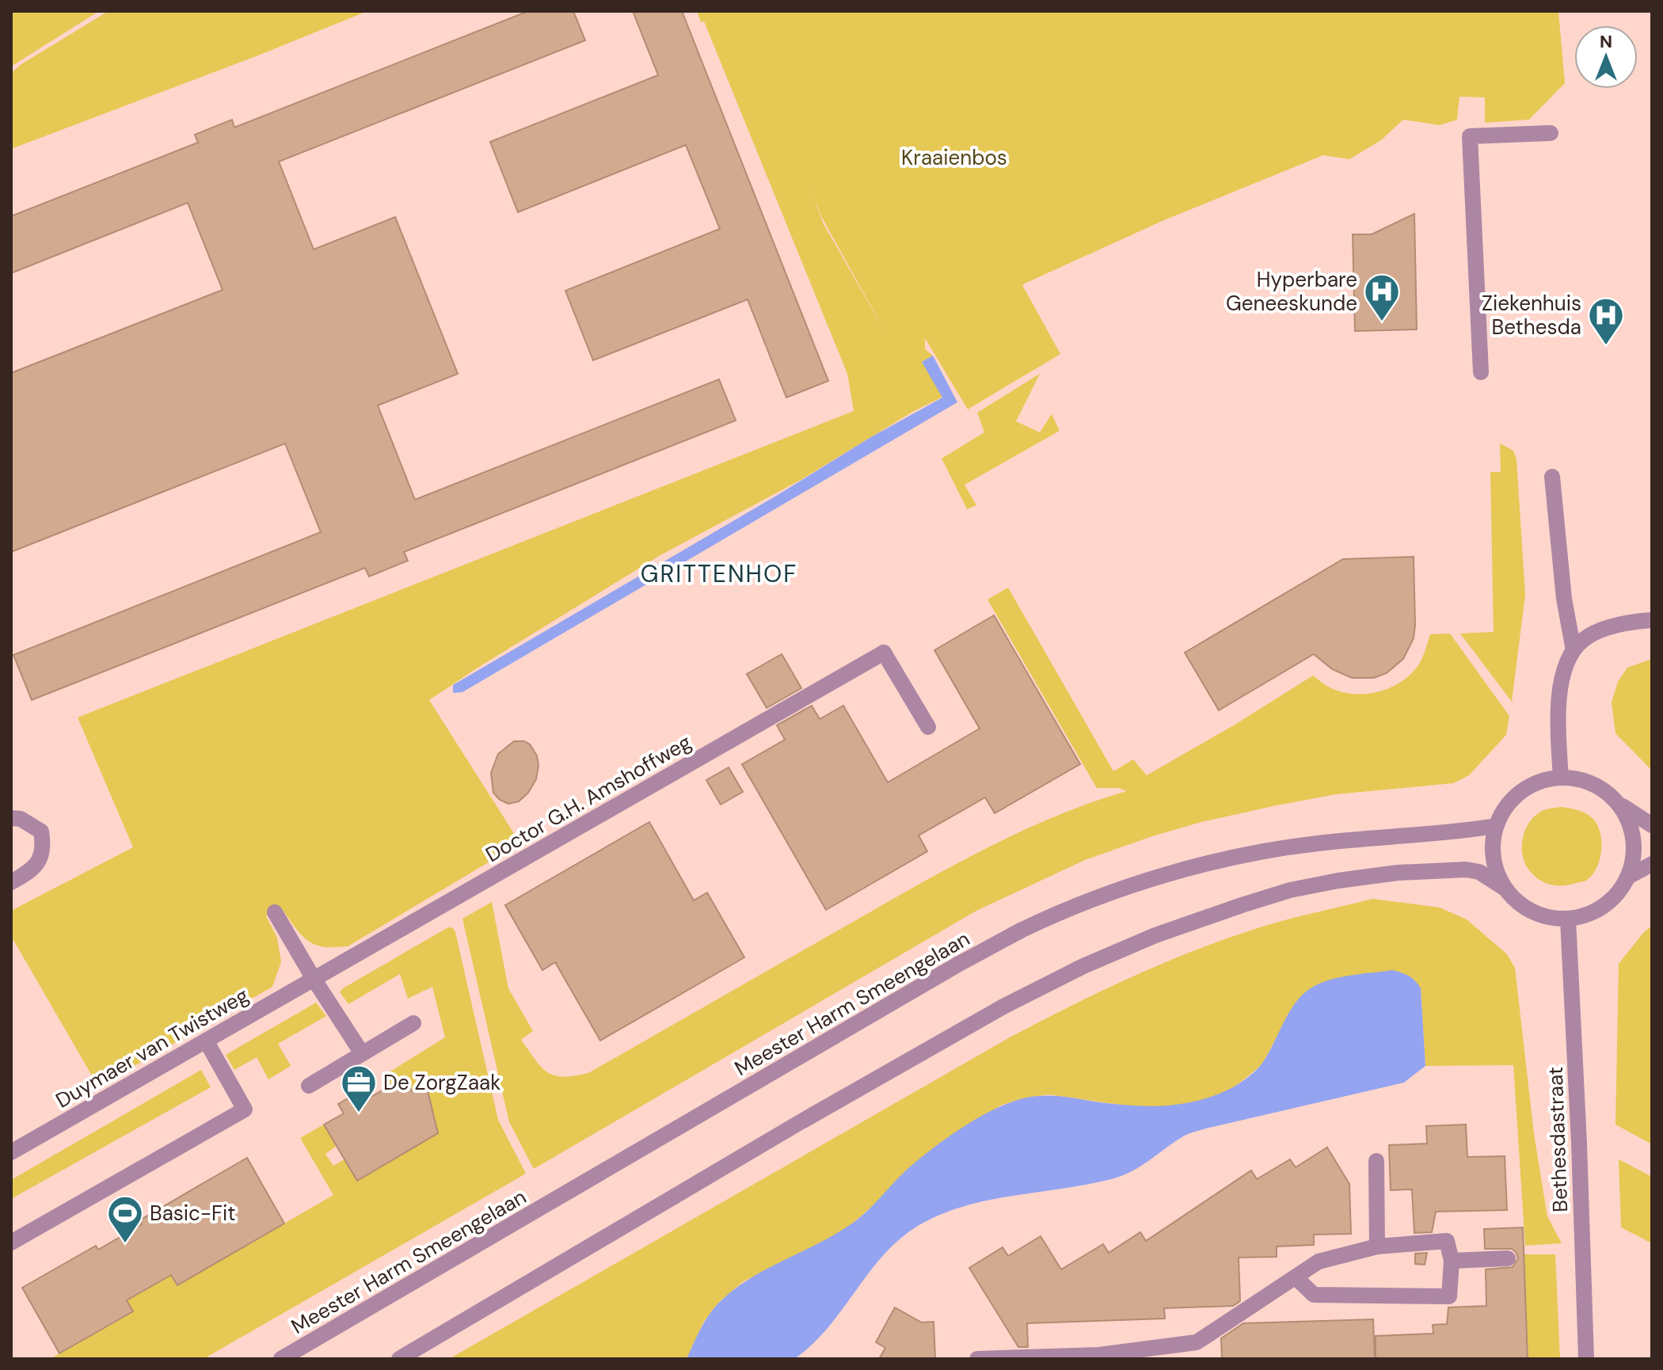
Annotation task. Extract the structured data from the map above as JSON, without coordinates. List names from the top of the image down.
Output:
{
  "streets": {
    "street": [
      "Doctor G.H. Amshoffweg",
      "Meester Harm Smeengelaan",
      "Duymaer van Twistweg",
      "Bethesdastraat"
    ]
  },
  "crossings": [
    ["Doctor G.H. Amshoffweg", "Duymaer van Twistweg"],
    ["Meester Harm Smeengelaan", "Bethesdastraat"]
  ],
  "districts": ["GRITTENHOF"],
  "parks": ["Kraaienbos"],
  "places": {
    "hospital": ["Hyperbare Geneeskunde", "Ziekenhuis Bethesda"],
    "office": ["De ZorgZaak"],
    "sports": ["Basic-Fit"]
  },
  "north": "top"
}
